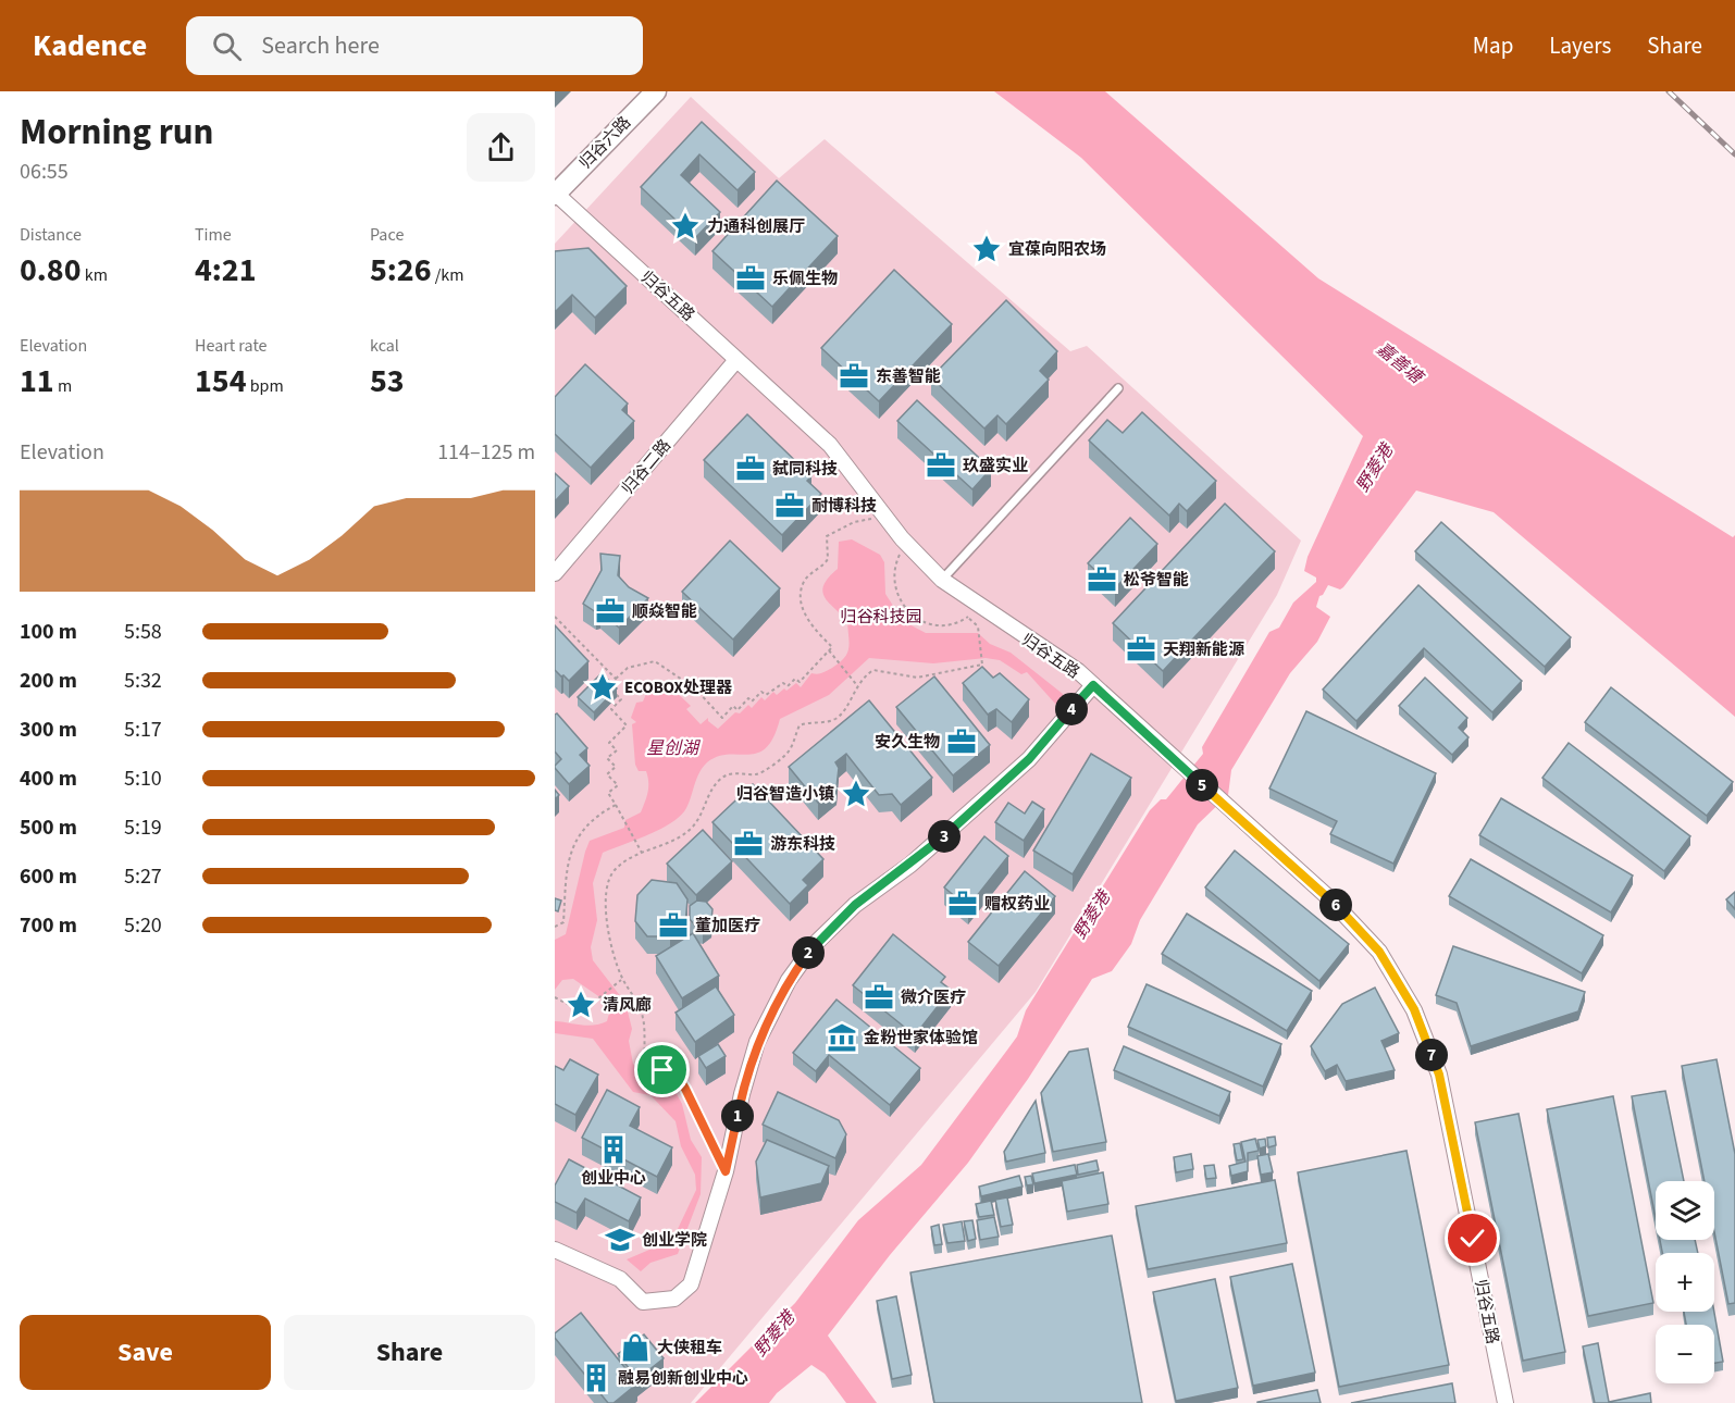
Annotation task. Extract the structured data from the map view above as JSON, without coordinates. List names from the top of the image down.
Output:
{
  "streets": {
    "street": ["归谷六路", "归谷五路", "归谷二路"]
  },
  "crossings": [
    ["归谷六路", "归谷五路"],
    ["归谷五路", "归谷二路"]
  ],
  "water": ["嘉善塘", "野菱港", "星创湖"],
  "parks": ["归谷科技园"],
  "places": {
    "place": [
      "力通科创展厅",
      "宜葆向阳农场",
      "ECOBOX处理器",
      "归谷智造小镇",
      "清风廊"
    ],
    "office": [
      "乐佩生物",
      "东善智能",
      "玖盛实业",
      "弑同科技",
      "耐博科技",
      "松爷智能",
      "顺焱智能",
      "天翔新能源",
      "安久生物",
      "游东科技",
      "赗权药业",
      "董加医疗",
      "微介医疗"
    ],
    "museum": ["金粉世家体验馆"],
    "building": ["创业中心", "融易创新创业中心"],
    "school or university": ["创业学院"],
    "shop": ["大侠租车"]
  },
  "page": {
    "header": "Kadence",
    "search": "Search here",
    "nav": ["Map", "Layers", "Share"],
    "heading": ["Morning run", "06:55"],
    "stats": [
      ["Distance", "0.80 km"],
      ["Time", "4:21"],
      ["Pace", "5:26 /km"],
      ["Elevation", "11 m"],
      ["Heart rate", "154 bpm"],
      ["kcal", "53"]
    ],
    "chart": ["Elevation", "114–125 m"],
    "list": [
      {
        "name": "100 m",
        "note": "5:58"
      },
      {
        "name": "200 m",
        "note": "5:32"
      },
      {
        "name": "300 m",
        "note": "5:17"
      },
      {
        "name": "400 m",
        "note": "5:10"
      },
      {
        "name": "500 m",
        "note": "5:19"
      },
      {
        "name": "600 m",
        "note": "5:27"
      },
      {
        "name": "700 m",
        "note": "5:20"
      }
    ],
    "pins": [
      "4",
      "5",
      "3",
      "6",
      "2",
      "7",
      "1"
    ],
    "map_buttons": ["+", "−"],
    "buttons": ["Save", "Share"]
  }
}
